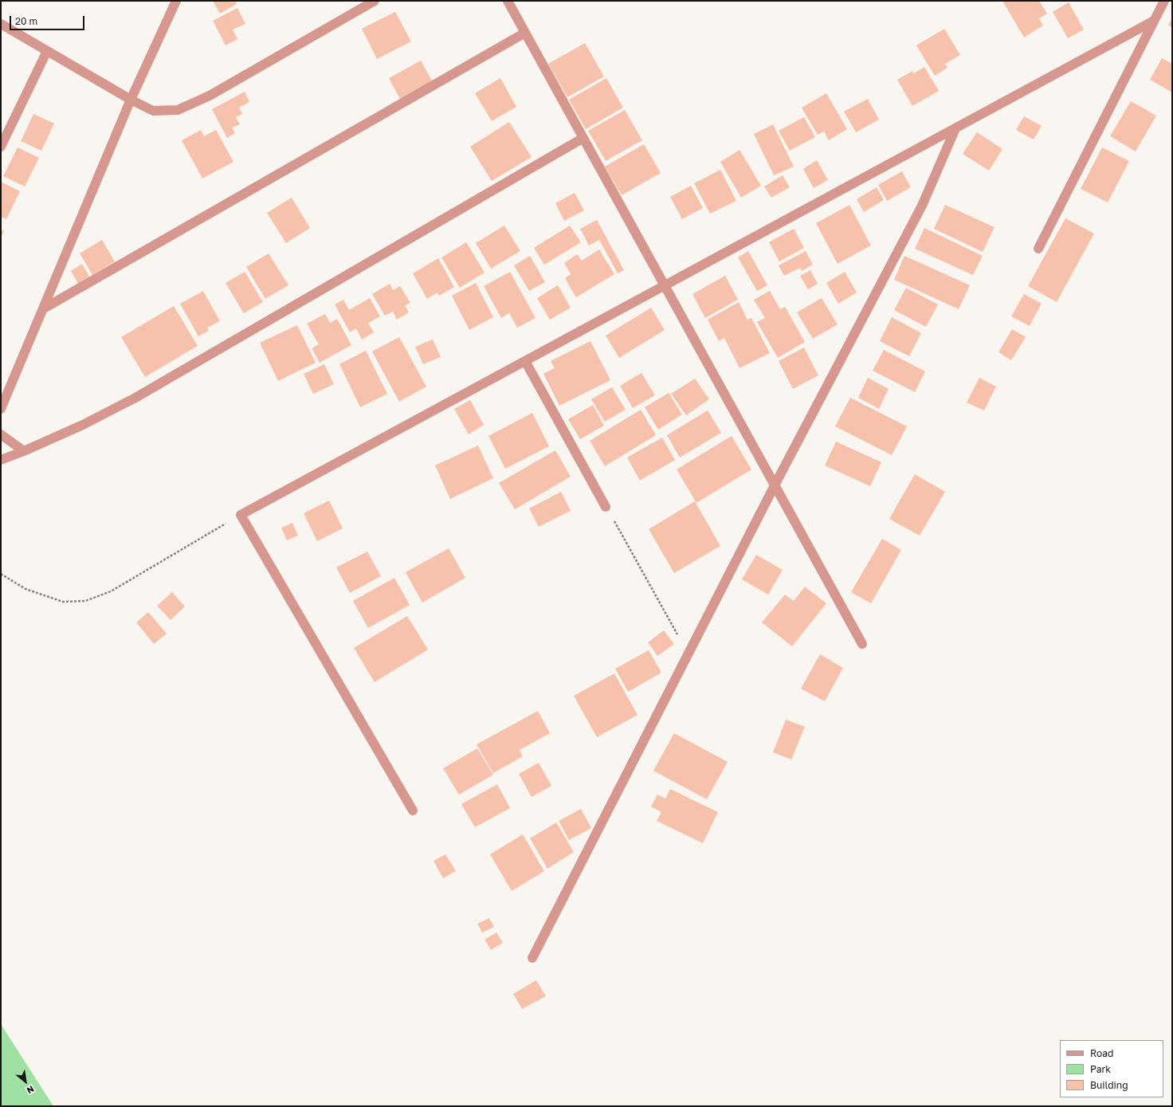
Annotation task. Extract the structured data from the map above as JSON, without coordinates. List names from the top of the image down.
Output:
{
  "legend": ["Road", "Park", "Building"],
  "scale_bar": "20 m",
  "north": "bottom right"
}
